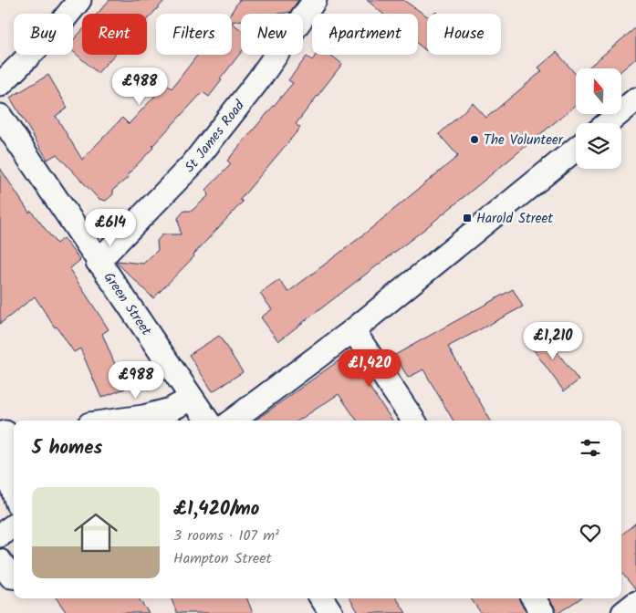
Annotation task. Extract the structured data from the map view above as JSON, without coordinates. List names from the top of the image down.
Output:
{
  "streets": {
    "street": ["St James Road", "Green Street"]
  },
  "crossings": [
    ["St James Road", "Green Street"]
  ],
  "places": {
    "other": ["The Volunteer"],
    "transit": ["Harold Street"]
  },
  "north": "top",
  "page": {
    "chip": [
      "Buy",
      "Rent",
      "Filters",
      "New",
      "Apartment",
      "House"
    ],
    "price": [
      "£988",
      "£614",
      "£1,210",
      "£1,420",
      "£988"
    ],
    "heading": "5 homes",
    "list": [
      {
        "name": "£1,420/mo",
        "note": "3 rooms · 107 m² · Hampton Street"
      }
    ]
  }
}
